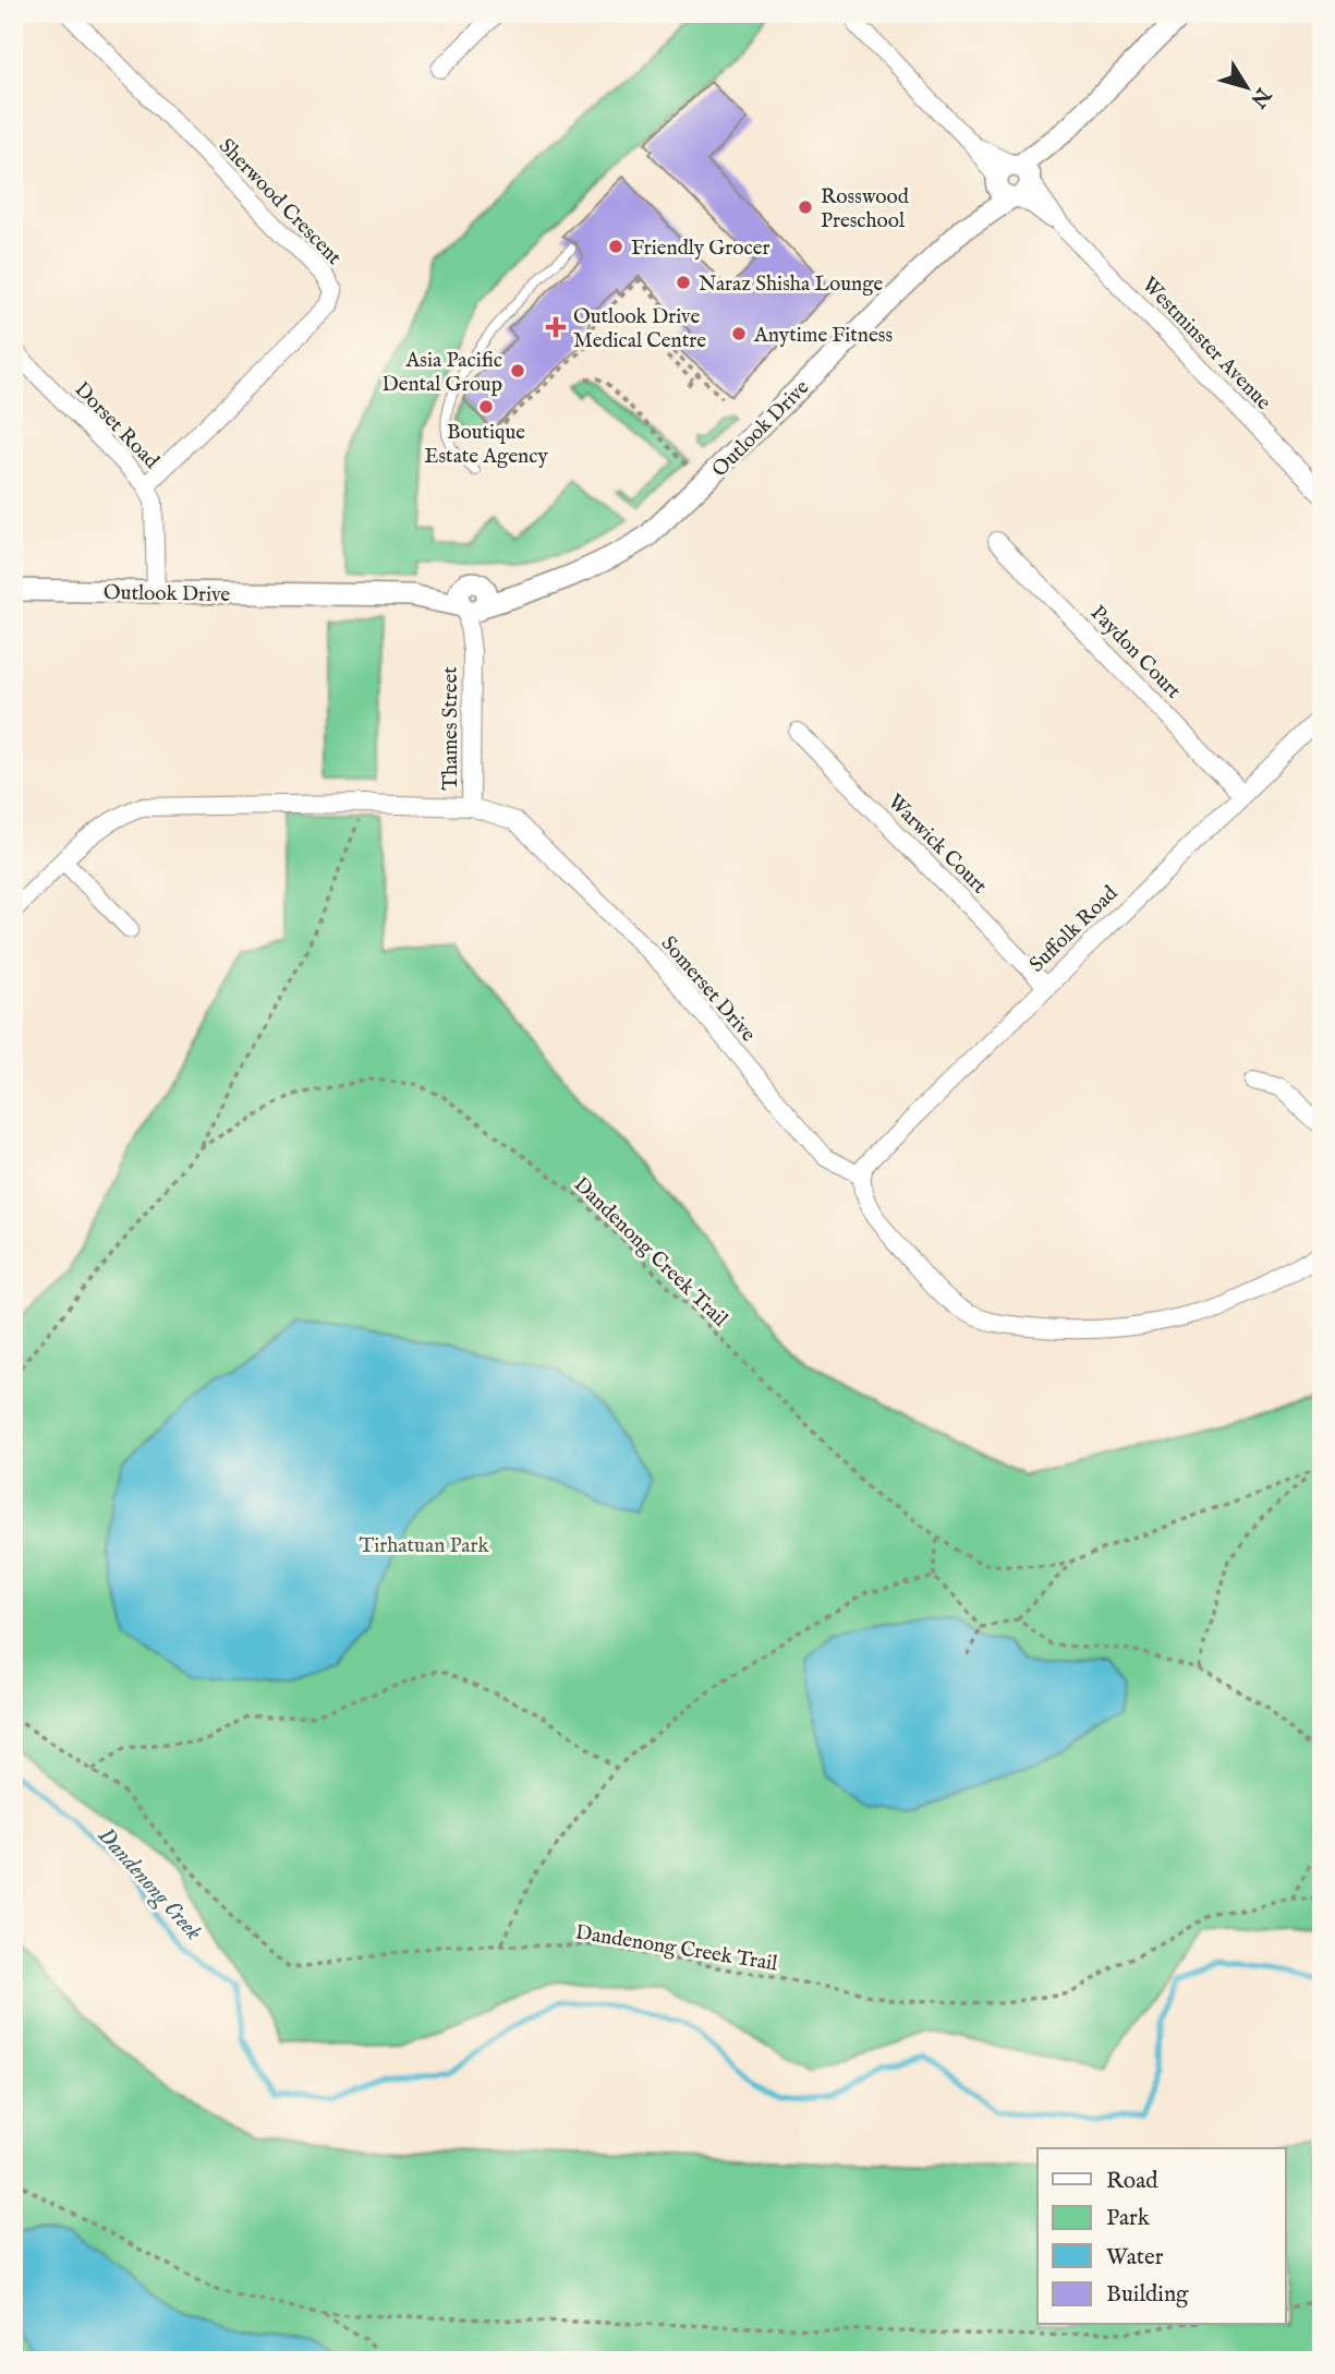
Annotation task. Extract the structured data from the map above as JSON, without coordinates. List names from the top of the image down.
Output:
{
  "streets": {
    "street": [
      "Sherwood Crescent",
      "Westminster Avenue",
      "Dorset Road",
      "Outlook Drive",
      "Paydon Court",
      "Thames Street",
      "Warwick Court",
      "Suffolk Road",
      "Somerset Drive"
    ],
    "path": ["Dandenong Creek Trail"]
  },
  "crossings": [
    ["Sherwood Crescent", "Dorset Road"],
    ["Westminster Avenue", "Outlook Drive"],
    ["Dorset Road", "Outlook Drive"],
    ["Outlook Drive", "Thames Street"],
    ["Paydon Court", "Suffolk Road"],
    ["Thames Street", "Somerset Drive"],
    ["Warwick Court", "Suffolk Road"],
    ["Suffolk Road", "Somerset Drive"]
  ],
  "water": ["Dandenong Creek"],
  "parks": ["Tirhatuan Park"],
  "places": {
    "other": [
      "Rosswood Preschool",
      "Friendly Grocer",
      "Naraz Shisha Lounge",
      "Anytime Fitness",
      "Asia Pacific Dental Group",
      "Boutique Estate Agency"
    ],
    "health": ["Outlook Drive Medical Centre"]
  },
  "legend": [
    "Road",
    "Park",
    "Water",
    "Building"
  ],
  "north": "bottom right"
}
